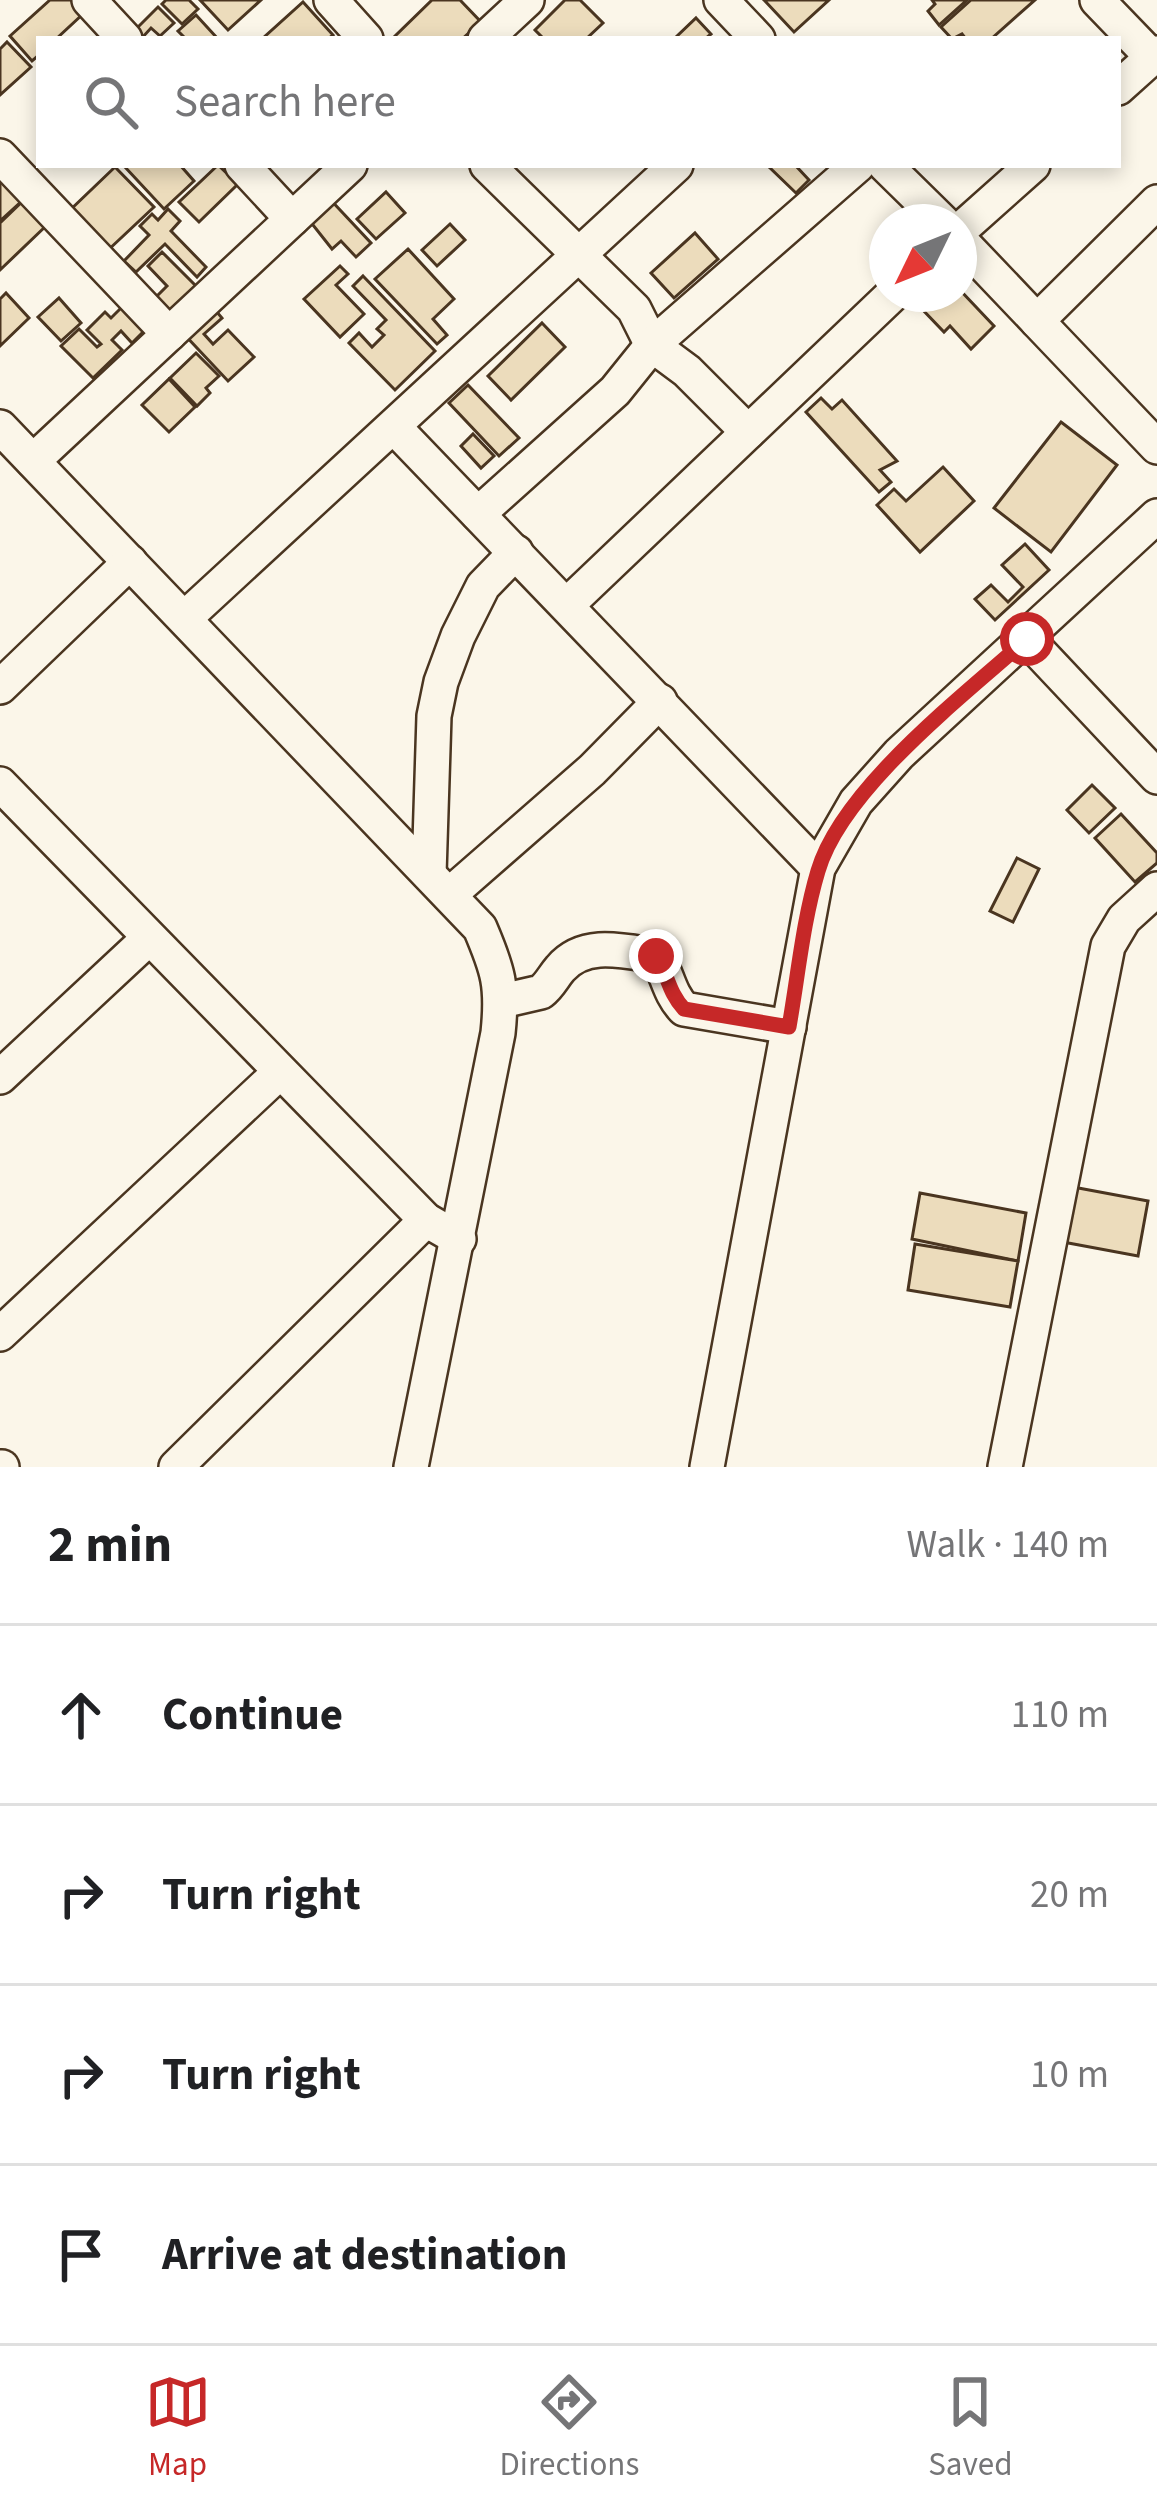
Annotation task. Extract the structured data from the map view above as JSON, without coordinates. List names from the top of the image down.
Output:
{
  "north": "bottom left",
  "page": {
    "search": "Search here",
    "heading": ["2 min", "Walk · 140 m"],
    "list": [
      ["Continue", "110 m"],
      ["Turn right", "20 m"],
      ["Turn right", "10 m"],
      "Arrive at destination"
    ],
    "nav": ["Map", "Directions", "Saved"]
  }
}
